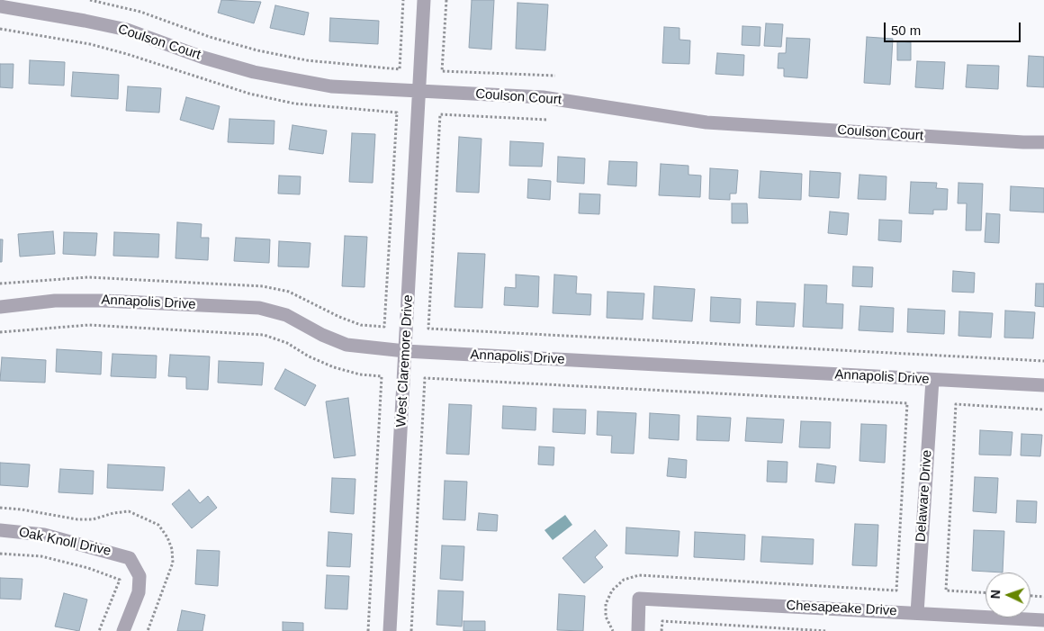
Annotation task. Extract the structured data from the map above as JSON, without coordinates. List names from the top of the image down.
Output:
{
  "streets": {
    "street": [
      "Coulson Court",
      "Annapolis Drive",
      "West Claremore Drive",
      "Delaware Drive",
      "Oak Knoll Drive",
      "Chesapeake Drive"
    ]
  },
  "crossings": [
    ["Coulson Court", "West Claremore Drive"],
    ["Annapolis Drive", "West Claremore Drive"],
    ["Annapolis Drive", "Delaware Drive"],
    ["Delaware Drive", "Chesapeake Drive"]
  ],
  "scale_bar": "50 m",
  "north": "left"
}
